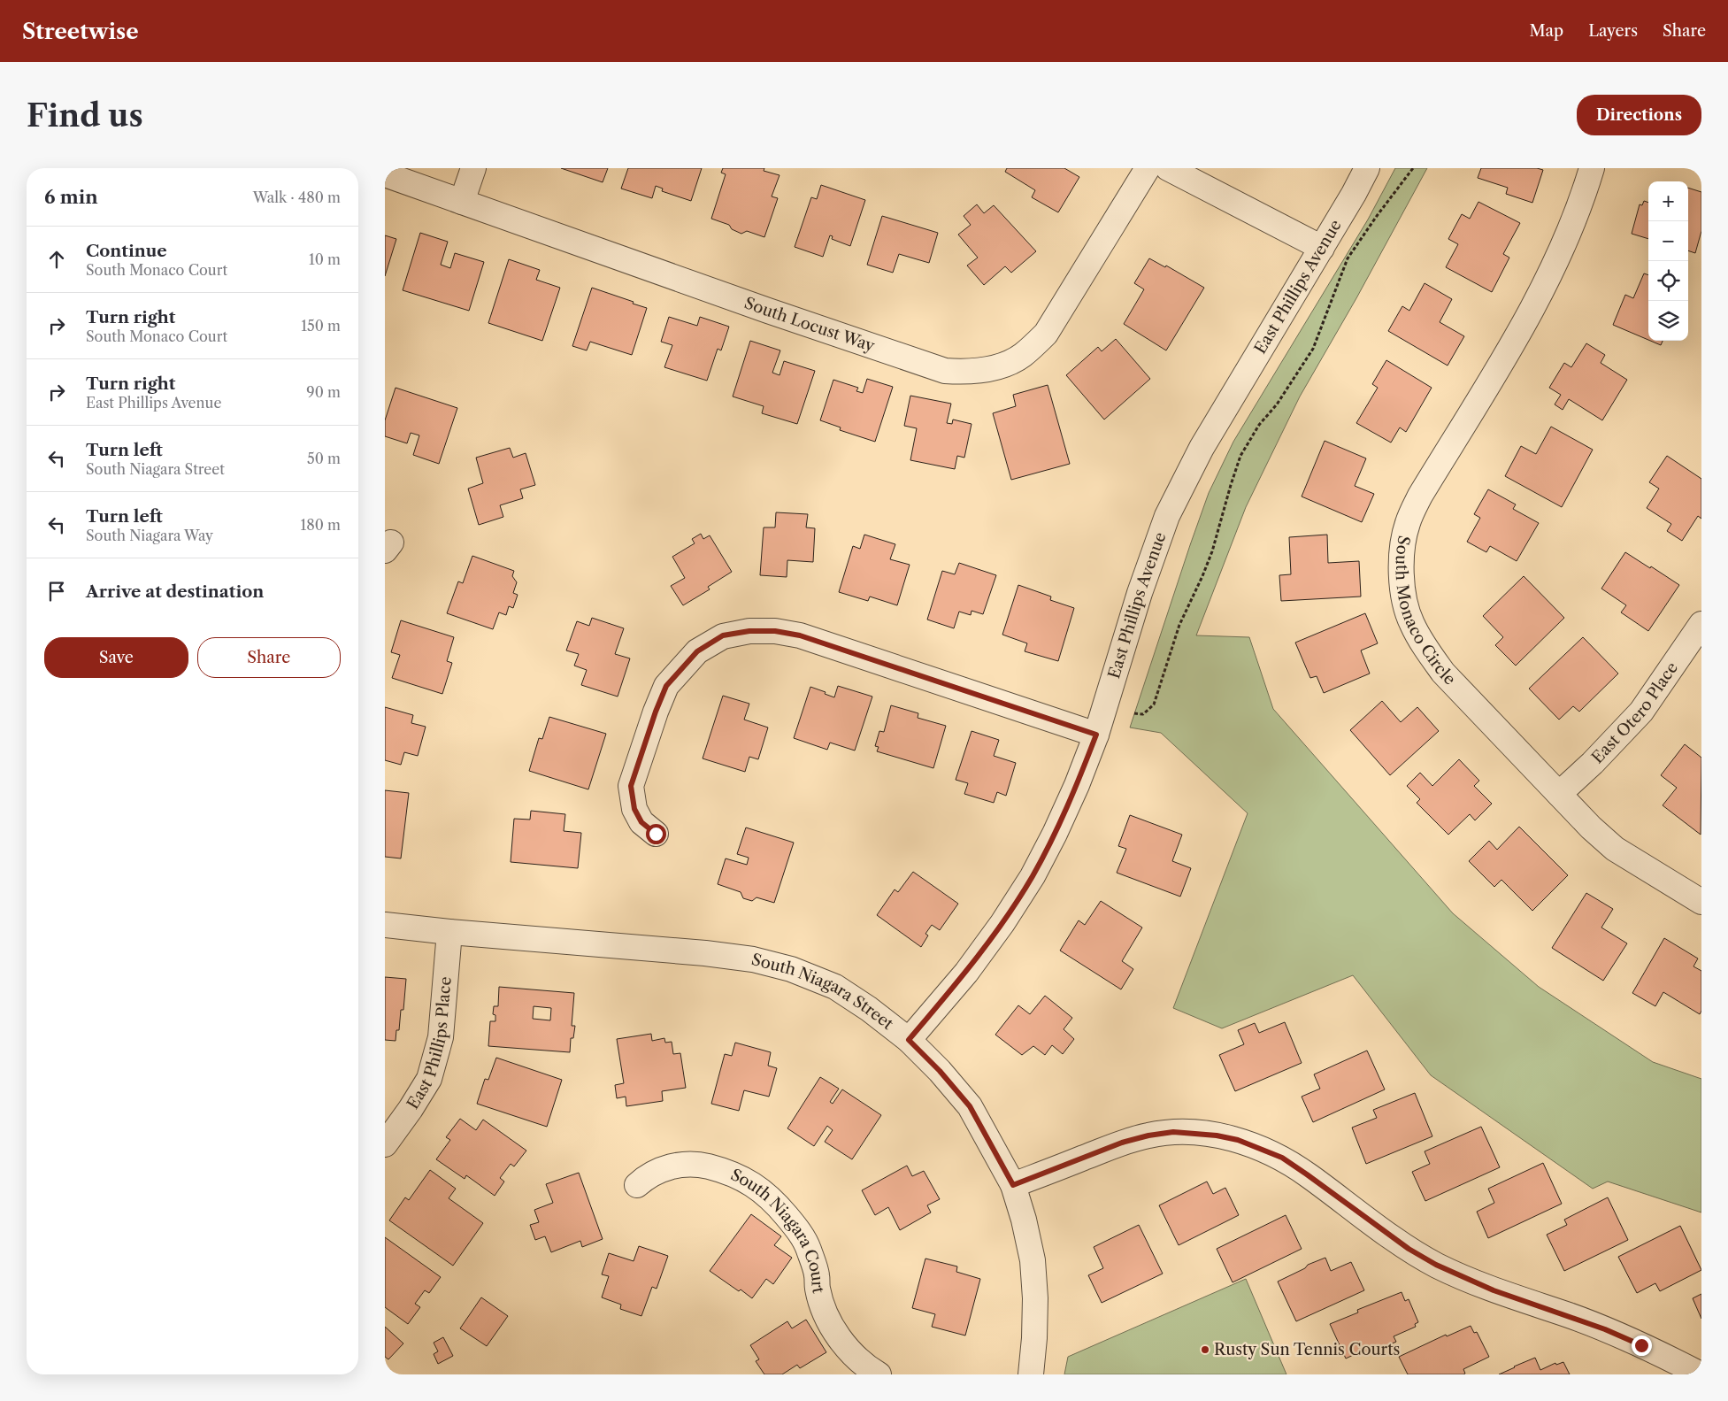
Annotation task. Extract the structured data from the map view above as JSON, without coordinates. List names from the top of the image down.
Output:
{
  "streets": {
    "street": [
      "East Phillips Avenue",
      "South Locust Way",
      "South Monaco Circle",
      "East Otero Place",
      "South Niagara Street",
      "East Phillips Place",
      "South Niagara Court"
    ]
  },
  "crossings": [
    ["East Phillips Avenue", "South Niagara Street"],
    ["South Monaco Circle", "East Otero Place"],
    ["South Niagara Street", "East Phillips Place"]
  ],
  "places": ["Rusty Sun Tennis Courts"],
  "page": {
    "header": "Streetwise",
    "nav": ["Map", "Layers", "Share"],
    "buttons": [
      "Directions",
      ["Save", "Share"]
    ],
    "title": "Find us",
    "heading": ["6 min", "Walk · 480 m"],
    "map_buttons": ["+", "−"],
    "list": [
      ["Continue", "South Monaco Court", "10 m"],
      ["Turn right", "South Monaco Court", "150 m"],
      ["Turn right", "East Phillips Avenue", "90 m"],
      ["Turn left", "South Niagara Street", "50 m"],
      ["Turn left", "South Niagara Way", "180 m"],
      "Arrive at destination"
    ]
  }
}
